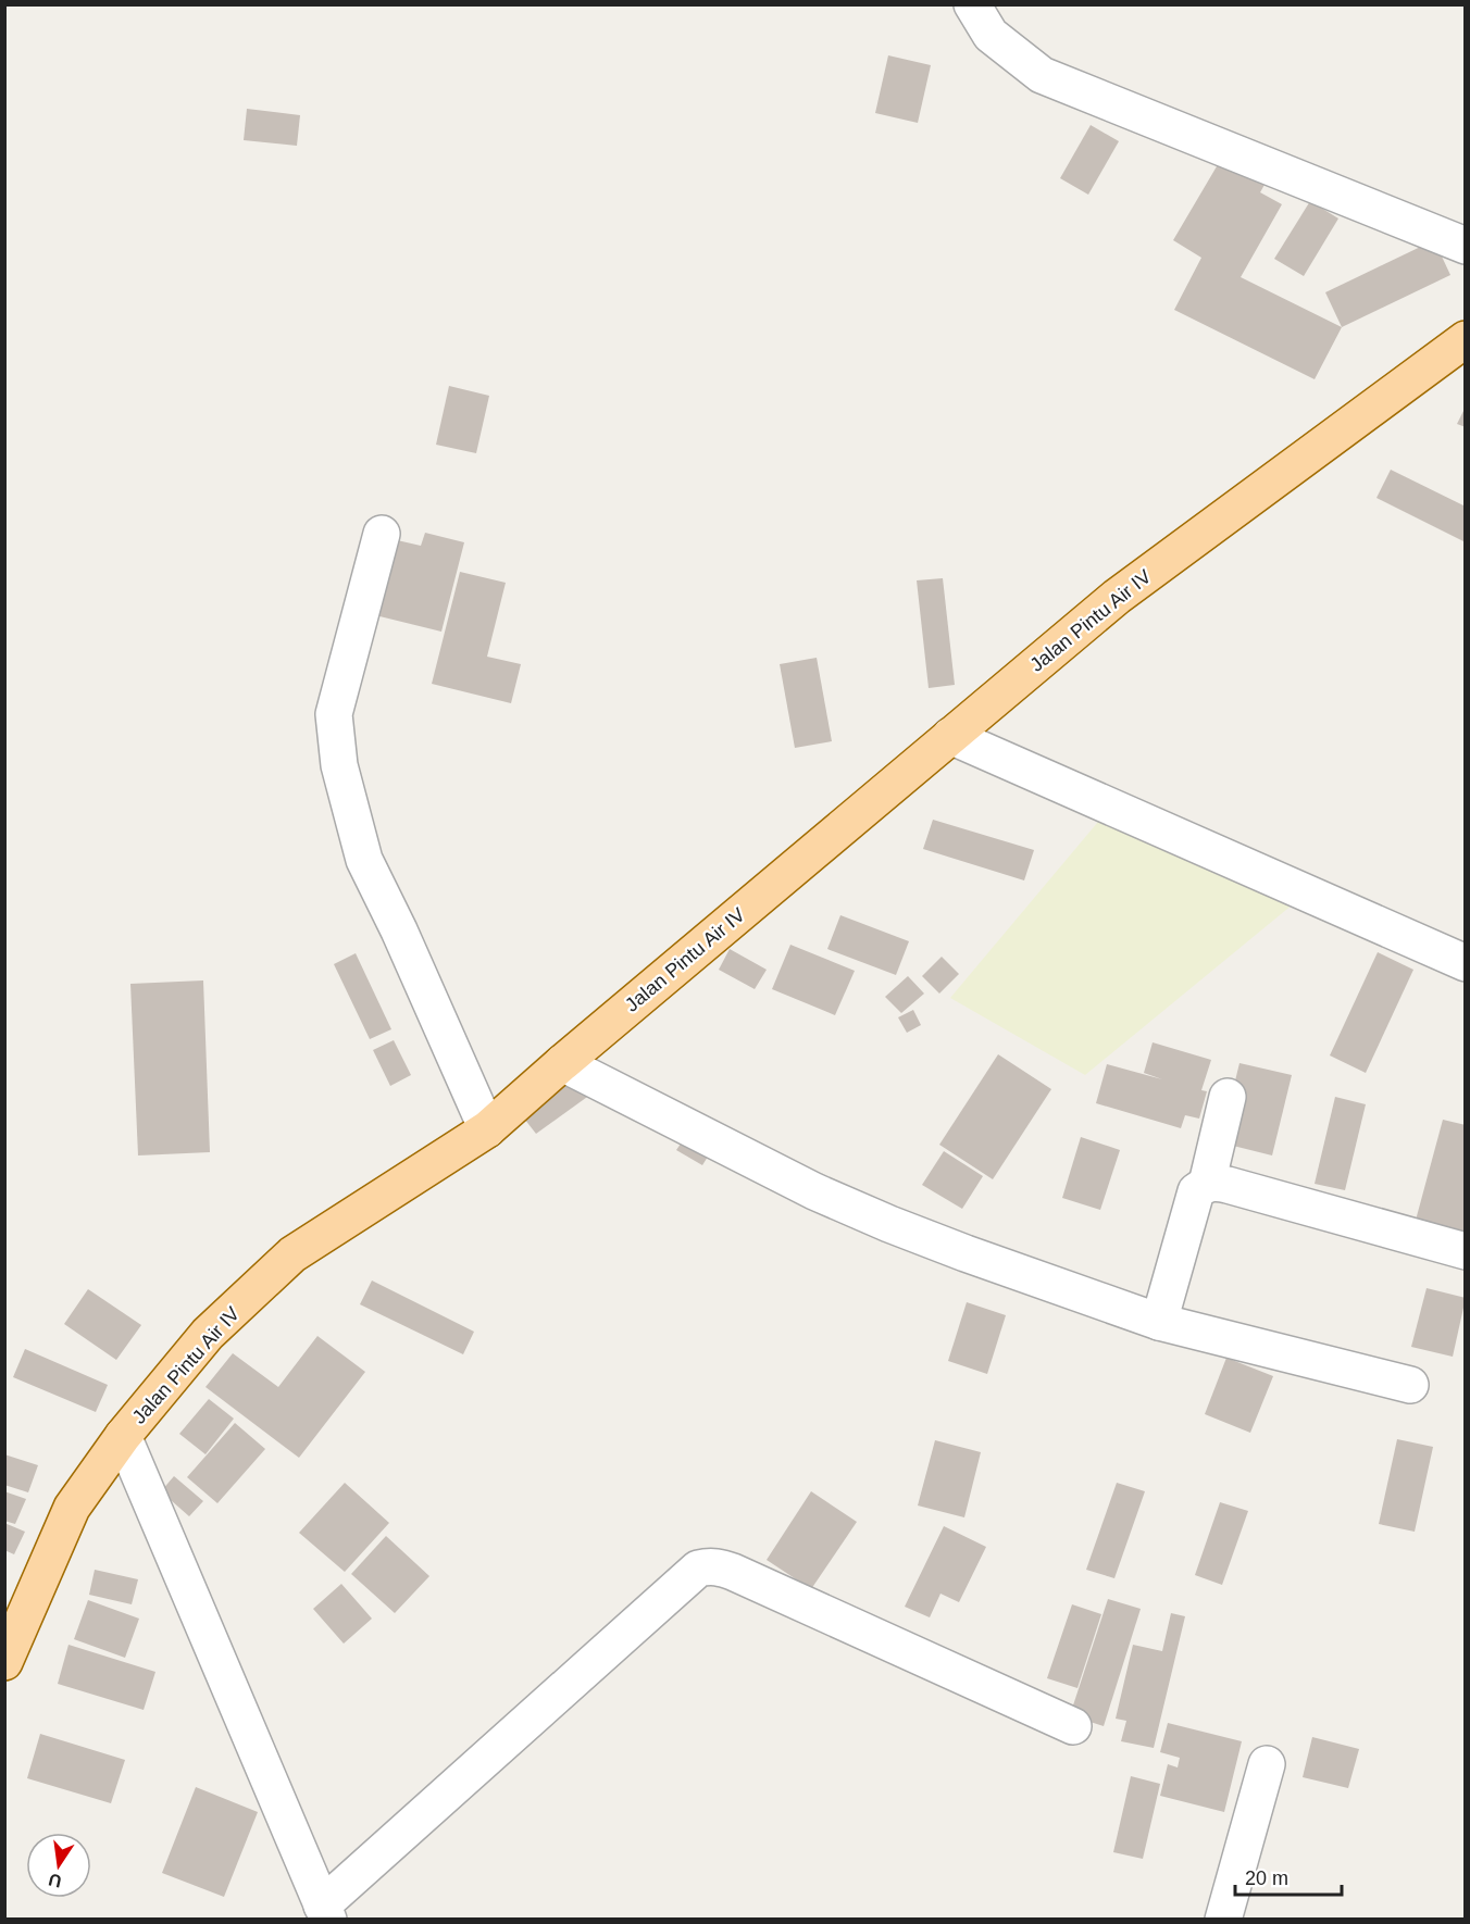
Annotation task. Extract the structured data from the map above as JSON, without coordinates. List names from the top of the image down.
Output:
{
  "streets": {
    "main road": ["Jalan Pintu Air IV"]
  },
  "scale_bar": "20 m",
  "north": "bottom"
}
